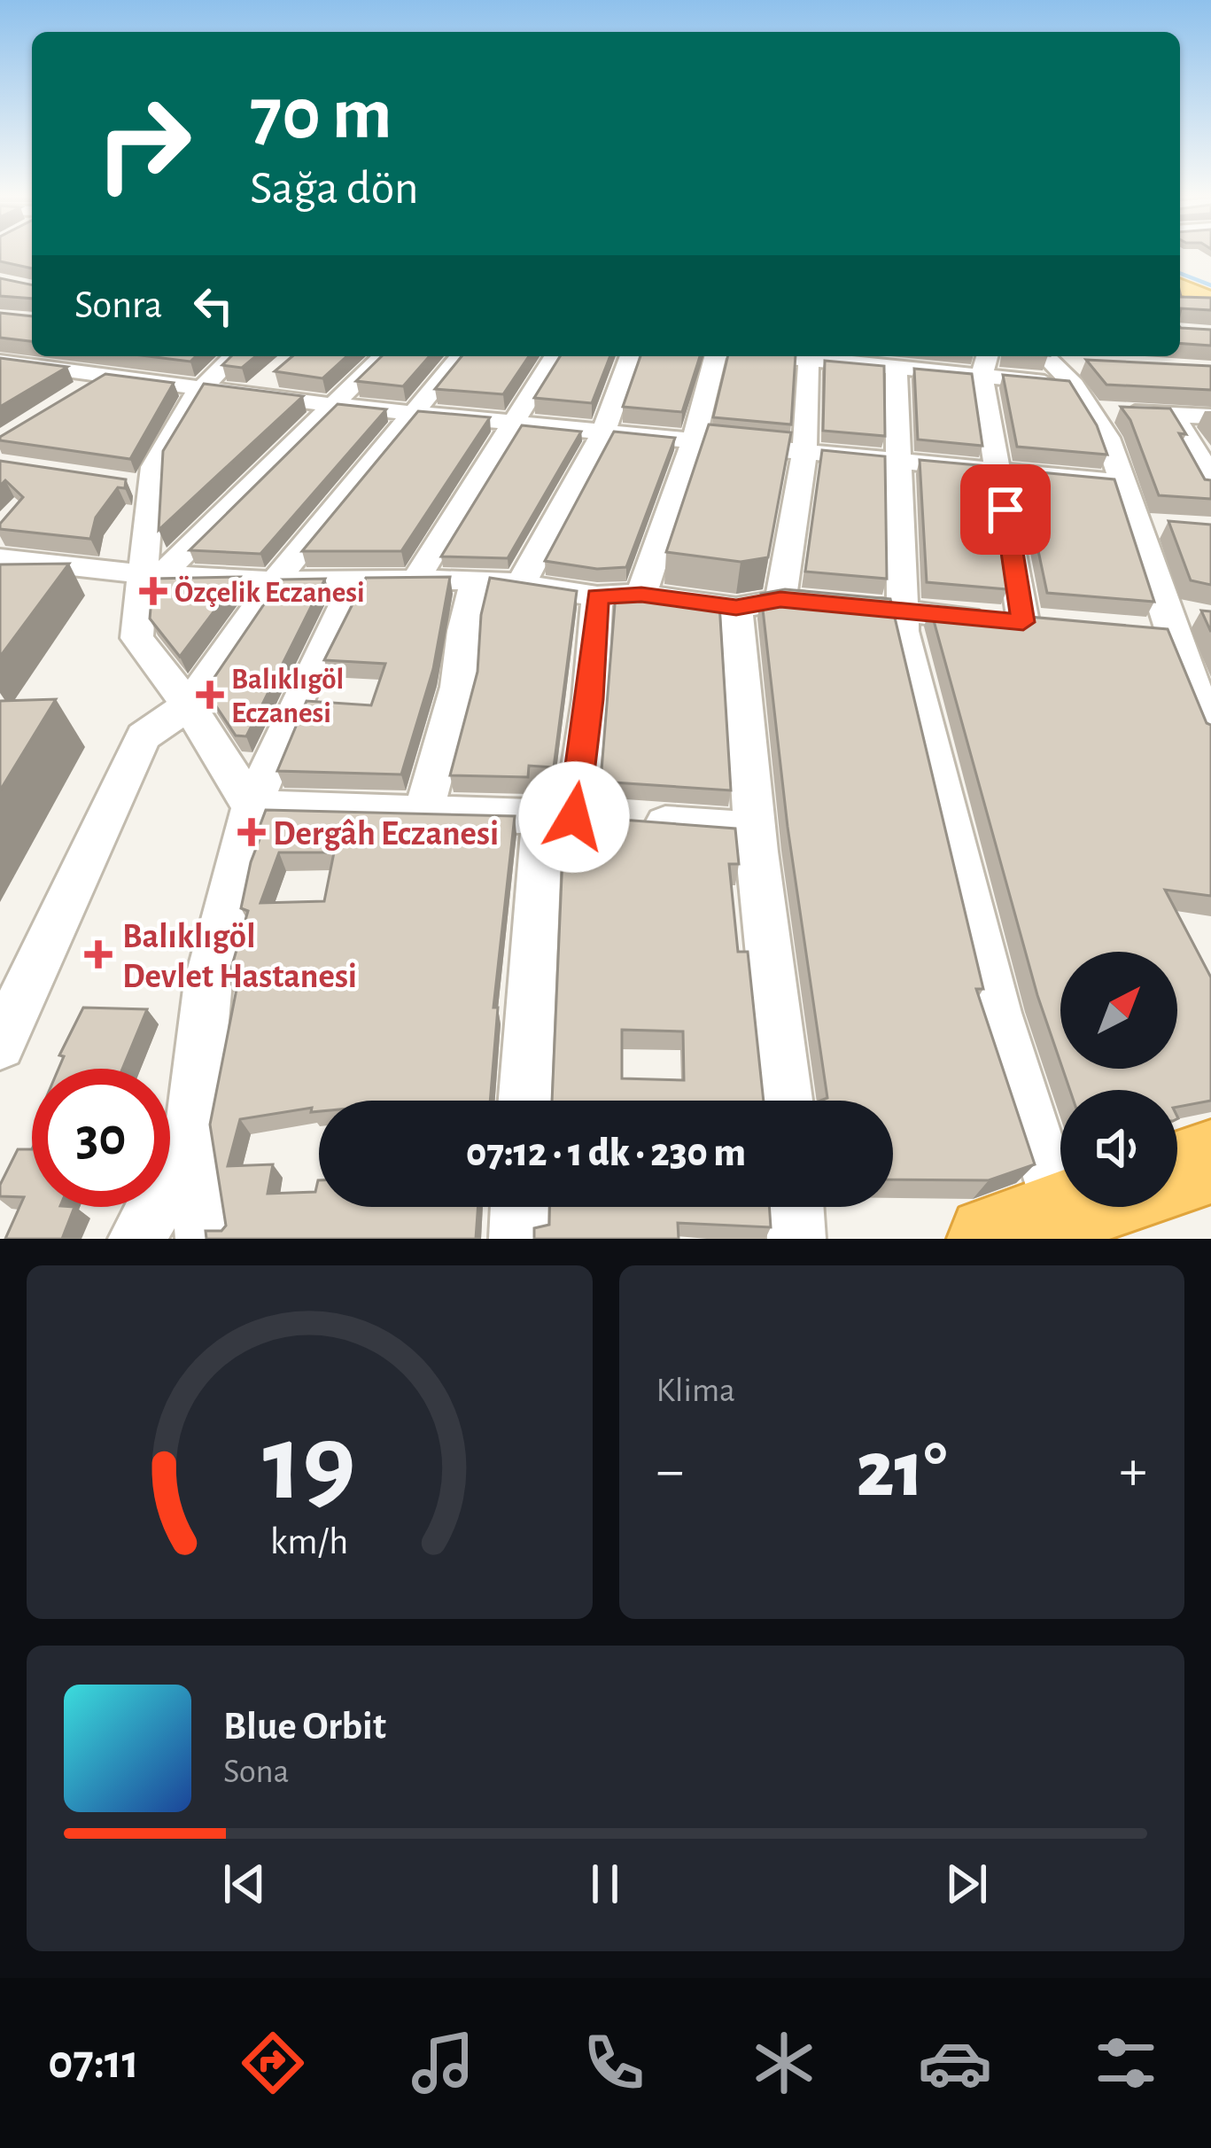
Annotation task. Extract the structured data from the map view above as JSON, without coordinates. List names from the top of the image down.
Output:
{
  "places": {
    "health": [
      "Özçelik Eczanesi",
      "Balıklıgöl Eczanesi",
      "Dergâh Eczanesi",
      "Balıklıgöl Devlet Hastanesi"
    ]
  },
  "north": "top right",
  "page": {
    "turn": ["70 m", "Sağa dön"],
    "then": "Sonra",
    "limit": "30",
    "trip": "07:12 · 1 dk · 230 m",
    "tile": "Klima",
    "heat": ["−", "21°", "+"],
    "song": ["Blue Orbit", "Sona"],
    "tabs": "07:11",
    "gauge": ["19", "km/h"]
  }
}
